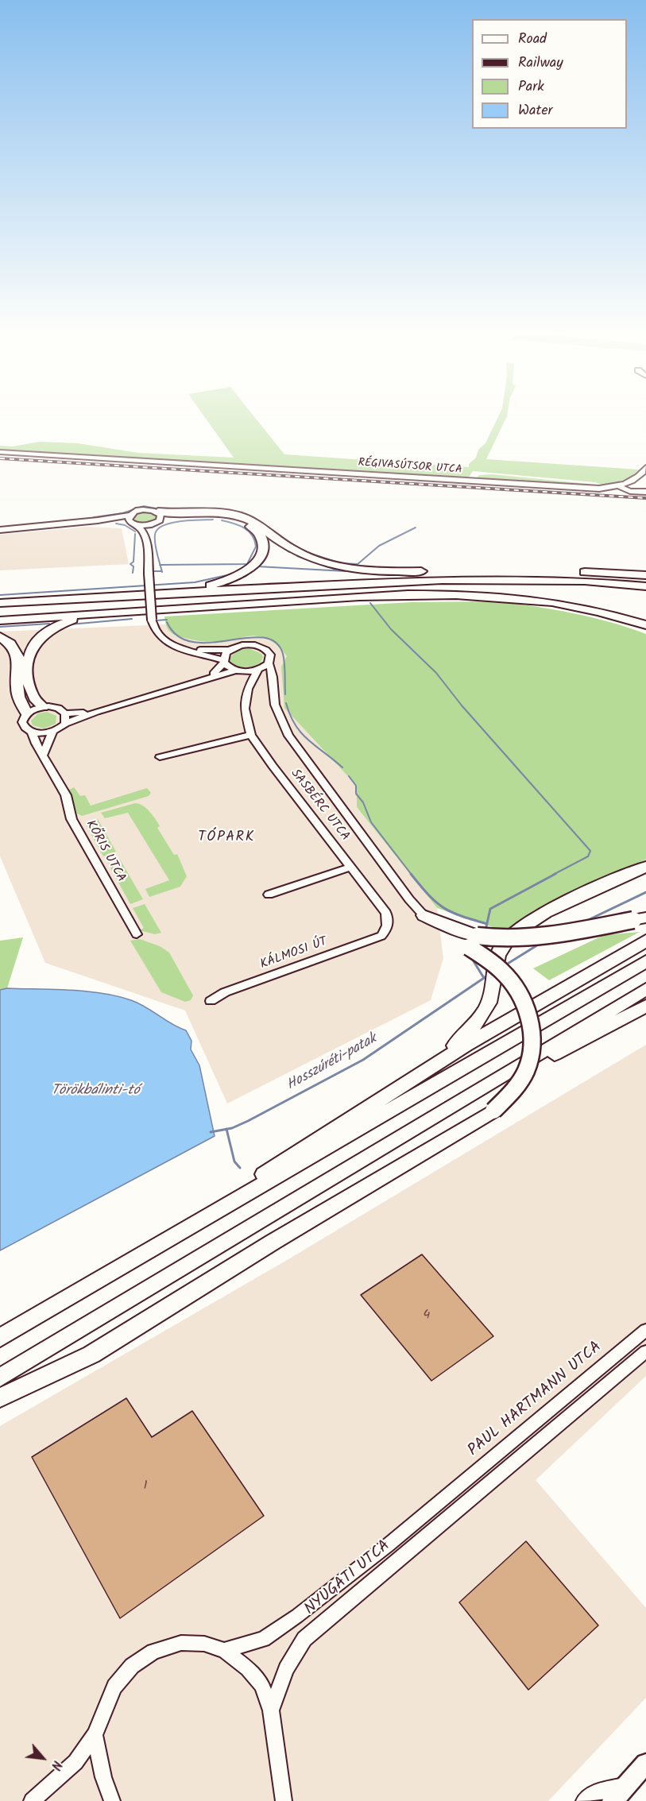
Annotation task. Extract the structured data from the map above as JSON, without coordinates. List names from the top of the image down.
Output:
{
  "streets": {
    "street": [
      "RÉGIVASÚTSOR UTCA",
      "SASBÉRC UTCA",
      "KŐRIS UTCA",
      "KÁLMOSI ÚT",
      "PAUL HARTMANN UTCA",
      "NYUGATI UTCA"
    ]
  },
  "crossings": [
    ["SASBÉRC UTCA", "KÁLMOSI ÚT"],
    ["PAUL HARTMANN UTCA", "NYUGATI UTCA"]
  ],
  "districts": ["TÓPARK"],
  "water": ["Hosszúréti-patak", "Törökbálinti-tó"],
  "house_numbers": ["4", "1"],
  "legend": [
    "Road",
    "Railway",
    "Park",
    "Water"
  ],
  "north": "bottom right"
}
